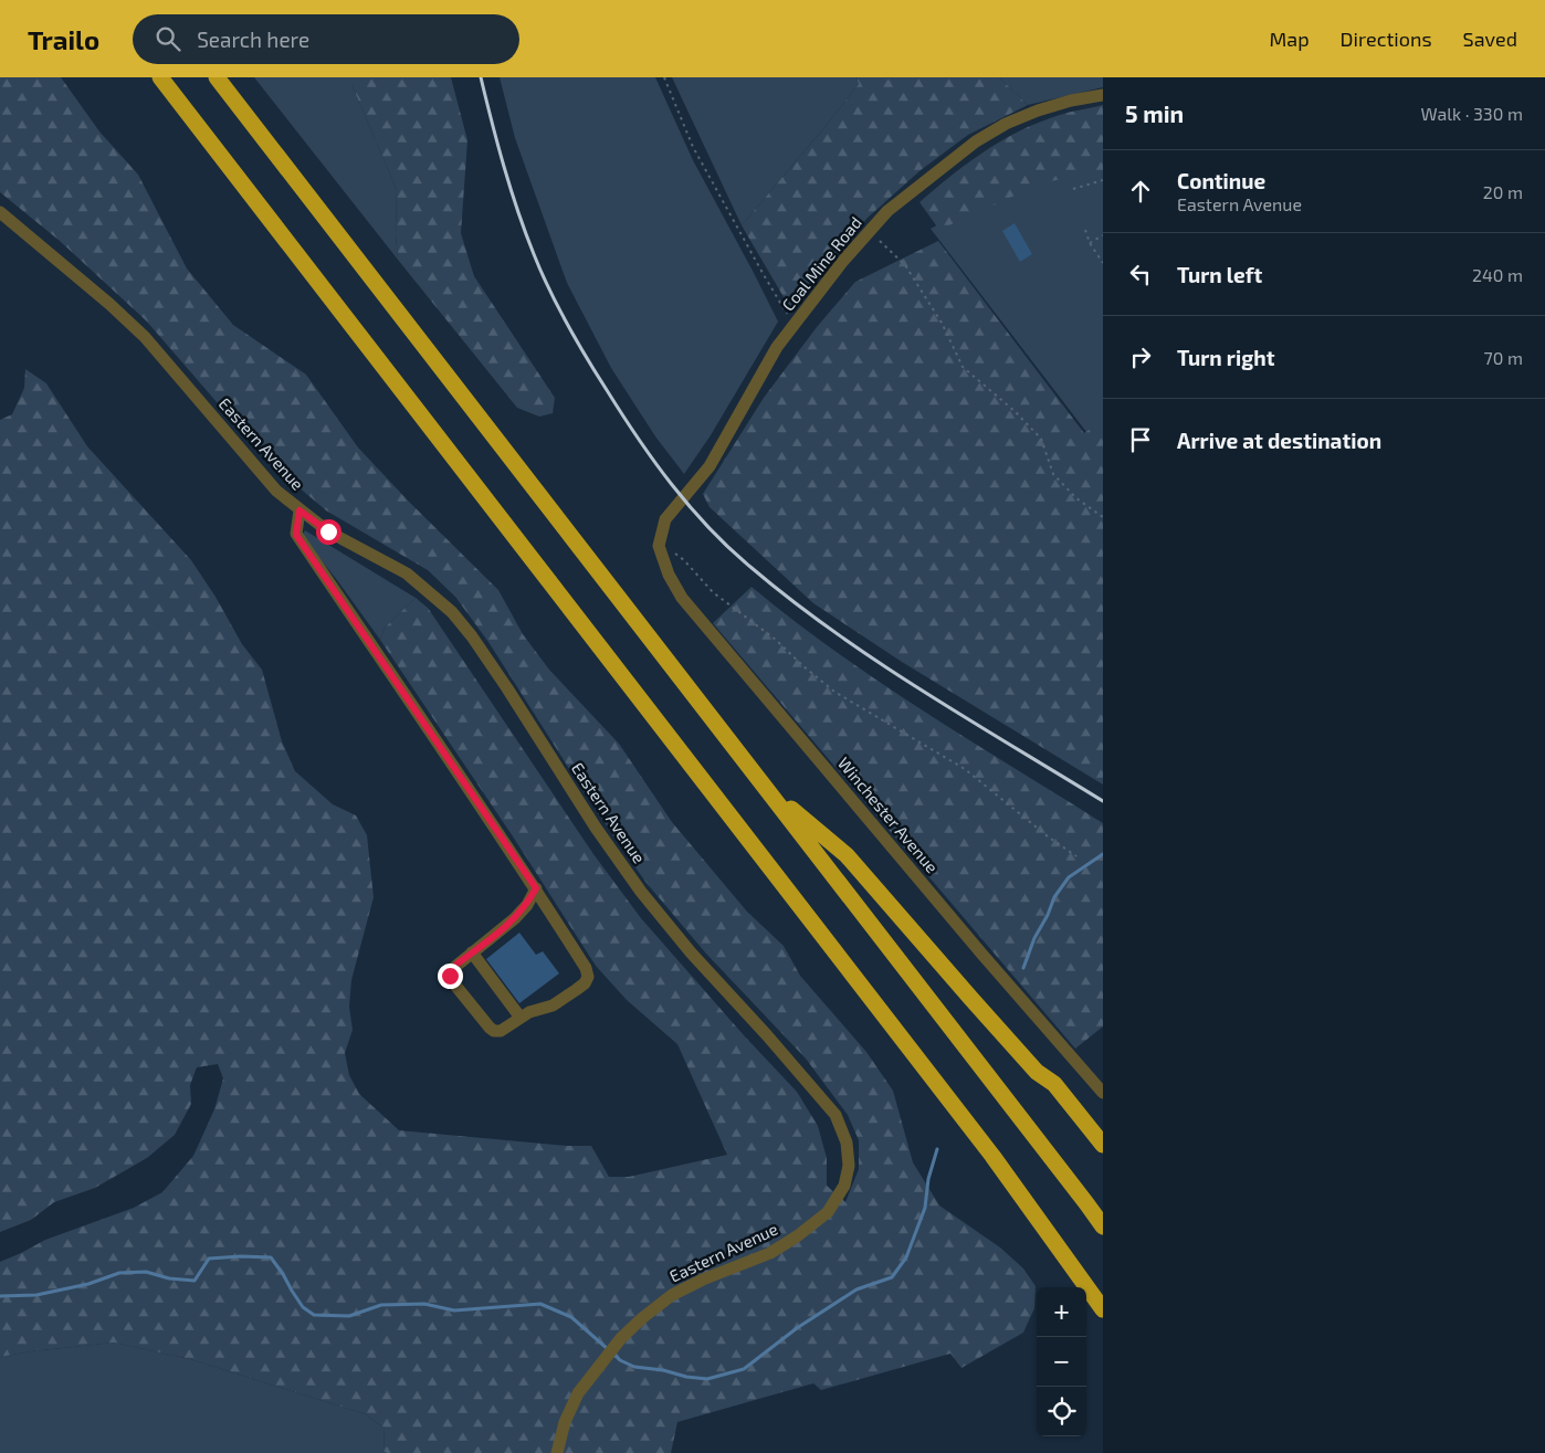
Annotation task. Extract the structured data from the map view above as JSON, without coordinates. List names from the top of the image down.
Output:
{
  "streets": {
    "street": ["Coal Mine Road", "Eastern Avenue", "Winchester Avenue"]
  },
  "crossings": [
    ["Coal Mine Road", "Winchester Avenue"]
  ],
  "page": {
    "header": "Trailo",
    "search": "Search here",
    "nav": ["Map", "Directions", "Saved"],
    "heading": ["5 min", "Walk · 330 m"],
    "list": [
      ["Continue", "Eastern Avenue", "20 m"],
      ["Turn left", "240 m"],
      ["Turn right", "70 m"],
      "Arrive at destination"
    ],
    "map_buttons": ["+", "−"]
  }
}
